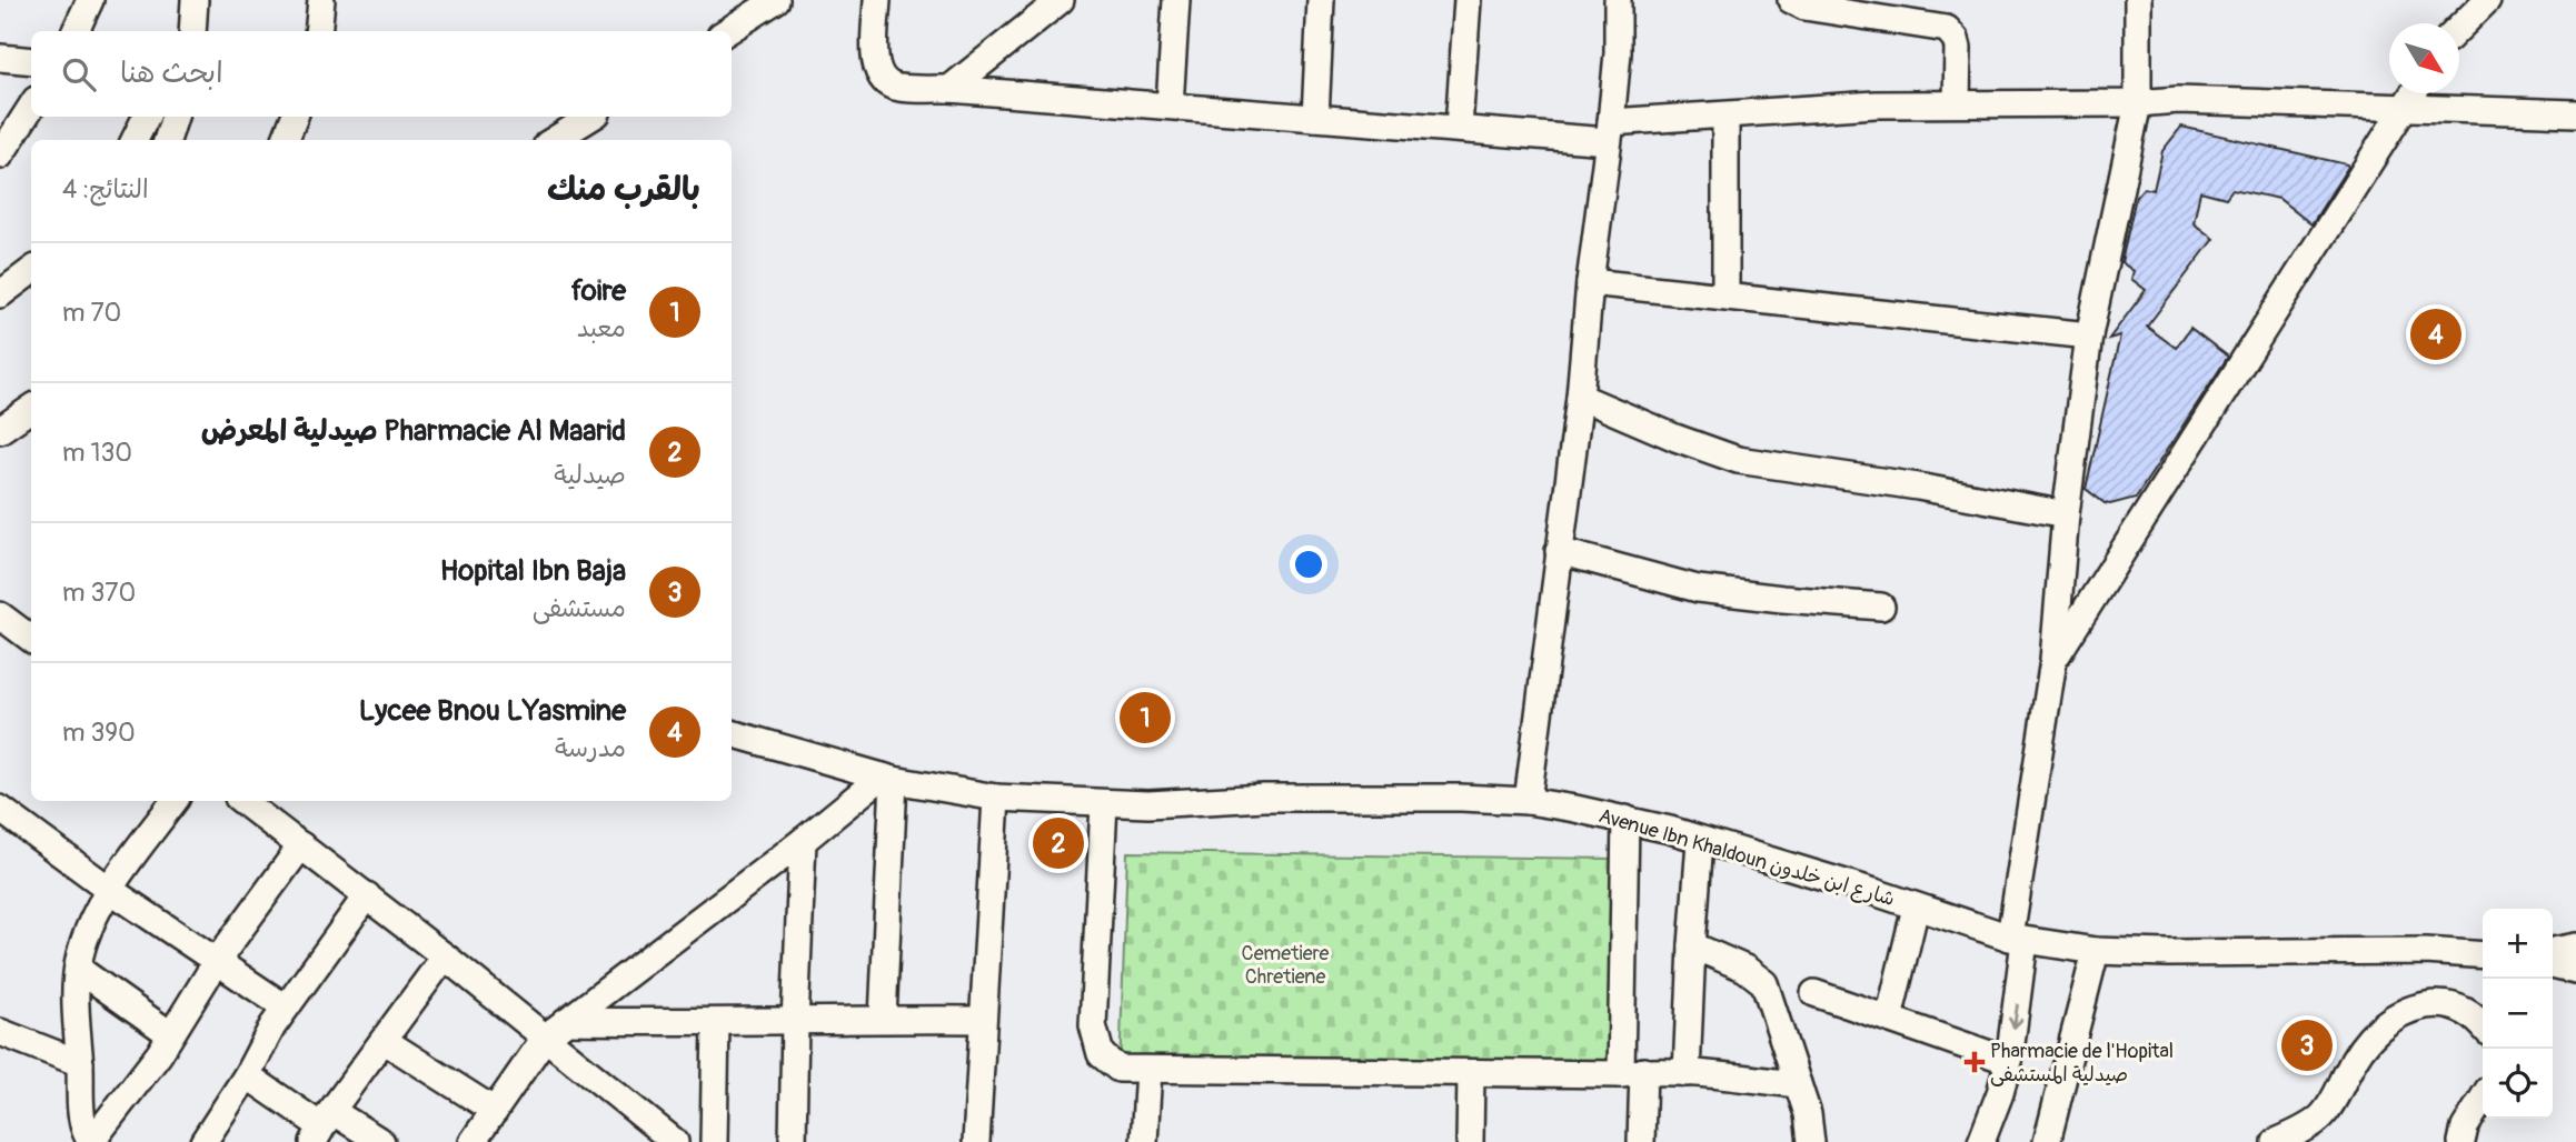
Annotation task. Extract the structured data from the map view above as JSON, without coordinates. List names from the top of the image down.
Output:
{
  "streets": {
    "street": ["Avenue Ibn Khaldoun شارع ابن خلدون"]
  },
  "parks": ["Cemetiere Chretiene"],
  "places": {
    "health": ["Pharmacie de l'Hopital صيدلية المستشفى"]
  },
  "north": "bottom right",
  "page": {
    "search": "ابحث هنا",
    "heading": ["بالقرب منك", "النتائج: 4"],
    "list": [
      {
        "mark": "1",
        "name": "foire",
        "note": "معبد",
        "value": "70 m"
      },
      {
        "mark": "2",
        "name": "Pharmacie Al Maarid صيدلية المعرض",
        "note": "صيدلية",
        "value": "130 m"
      },
      {
        "mark": "3",
        "name": "Hopital Ibn Baja",
        "note": "مستشفى",
        "value": "370 m"
      },
      {
        "mark": "4",
        "name": "Lycee Bnou LYasmine",
        "note": "مدرسة",
        "value": "390 m"
      }
    ],
    "pins": [
      "4",
      "1",
      "2",
      "3"
    ],
    "map_buttons": ["+", "−"]
  }
}
